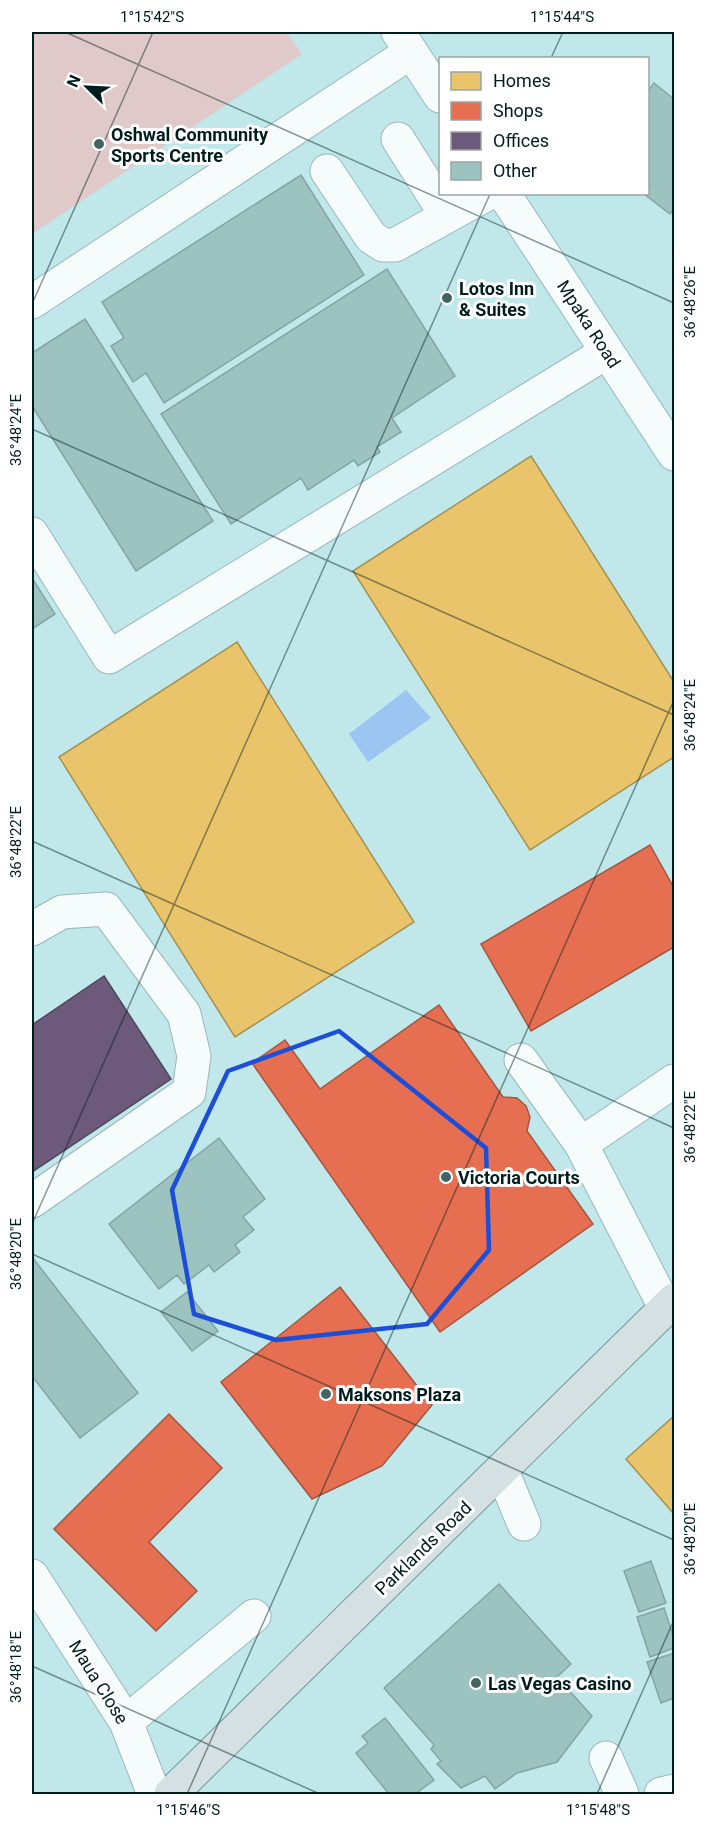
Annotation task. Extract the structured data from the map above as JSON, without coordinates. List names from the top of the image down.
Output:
{
  "streets": {
    "main road": ["Parklands Road"],
    "street": ["Mpaka Road", "Maua Close"]
  },
  "places": [
    "Oshwal Community Sports Centre",
    "Lotos Inn & Suites",
    "Victoria Courts",
    "Maksons Plaza",
    "Las Vegas Casino"
  ],
  "legend": [
    "Homes",
    "Shops",
    "Offices",
    "Other"
  ],
  "north": "top left",
  "coordinates": [
    "1°15'42\"S",
    "1°15'44\"S",
    "36°48'26\"E",
    "36°48'24\"E",
    "36°48'22\"E",
    "36°48'20\"E",
    "36°48'18\"E",
    "1°15'46\"S",
    "1°15'48\"S"
  ]
}
